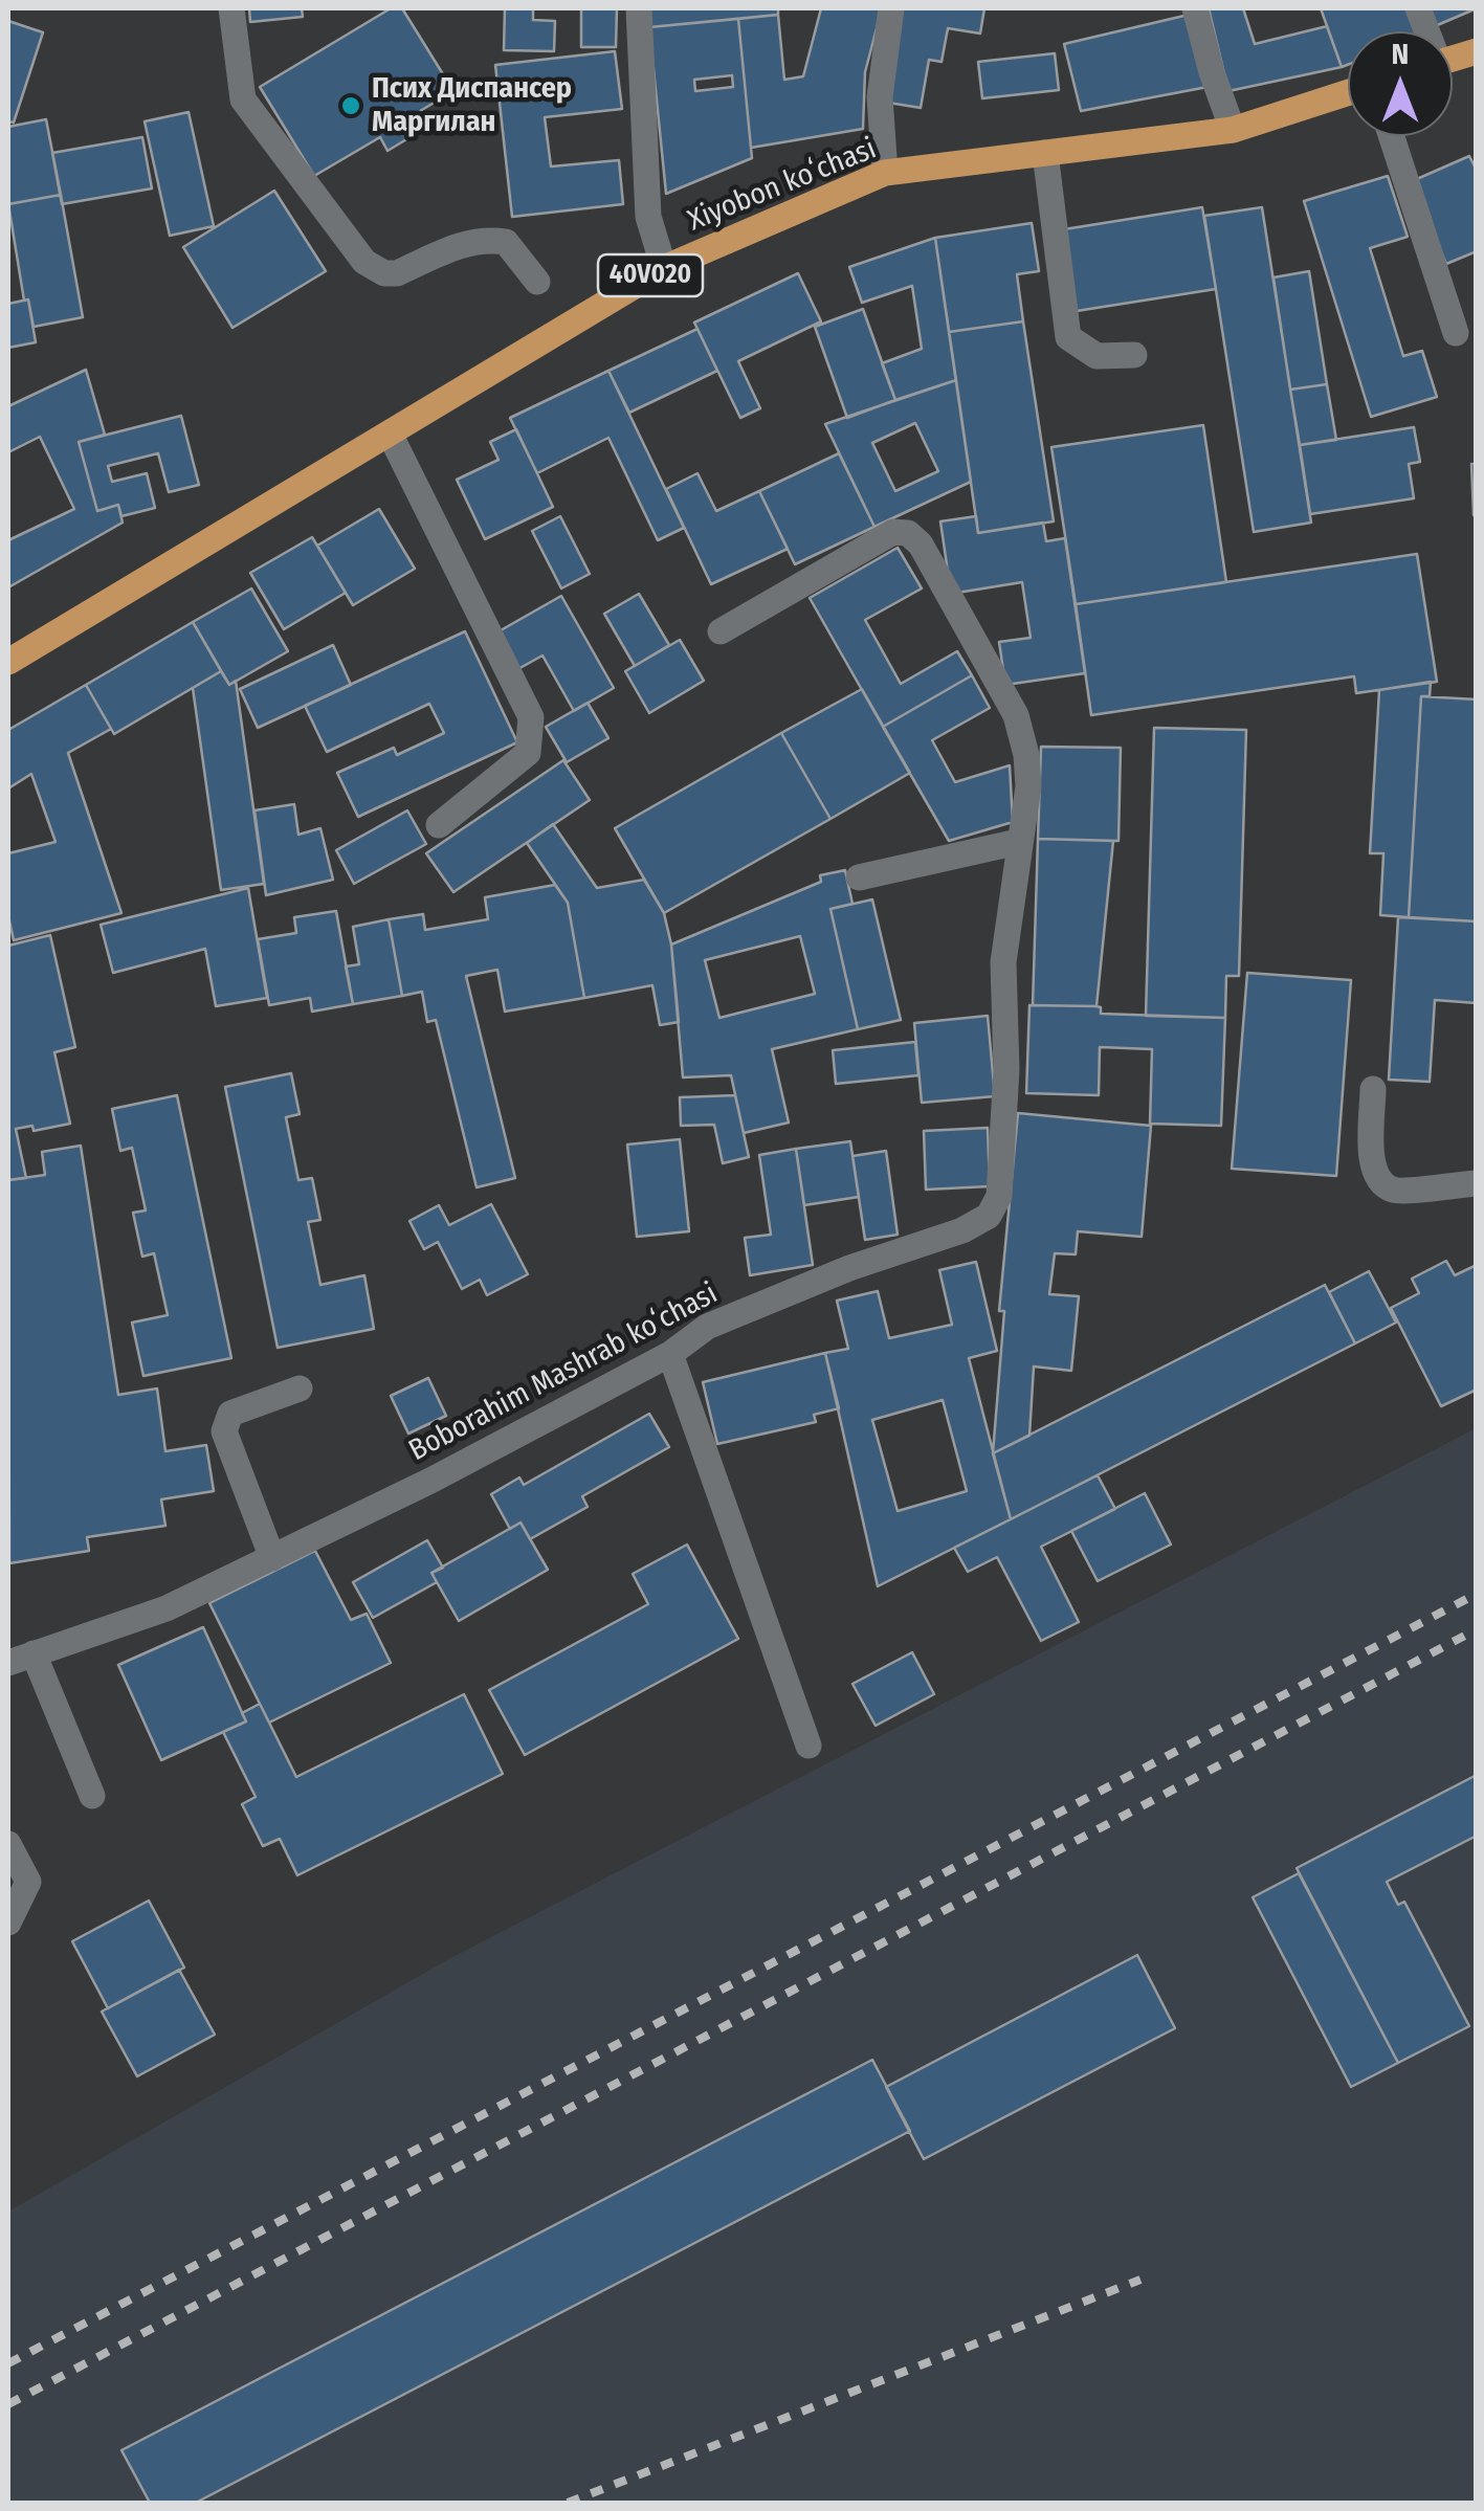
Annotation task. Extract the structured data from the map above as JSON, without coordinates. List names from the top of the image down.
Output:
{
  "streets": {
    "main road": ["Xiyobon koʻchasi", "40V020"],
    "street": ["Boborahim Mashrab koʻchasi"]
  },
  "places": ["Псих Диспансер Маргилан"],
  "north": "top"
}
